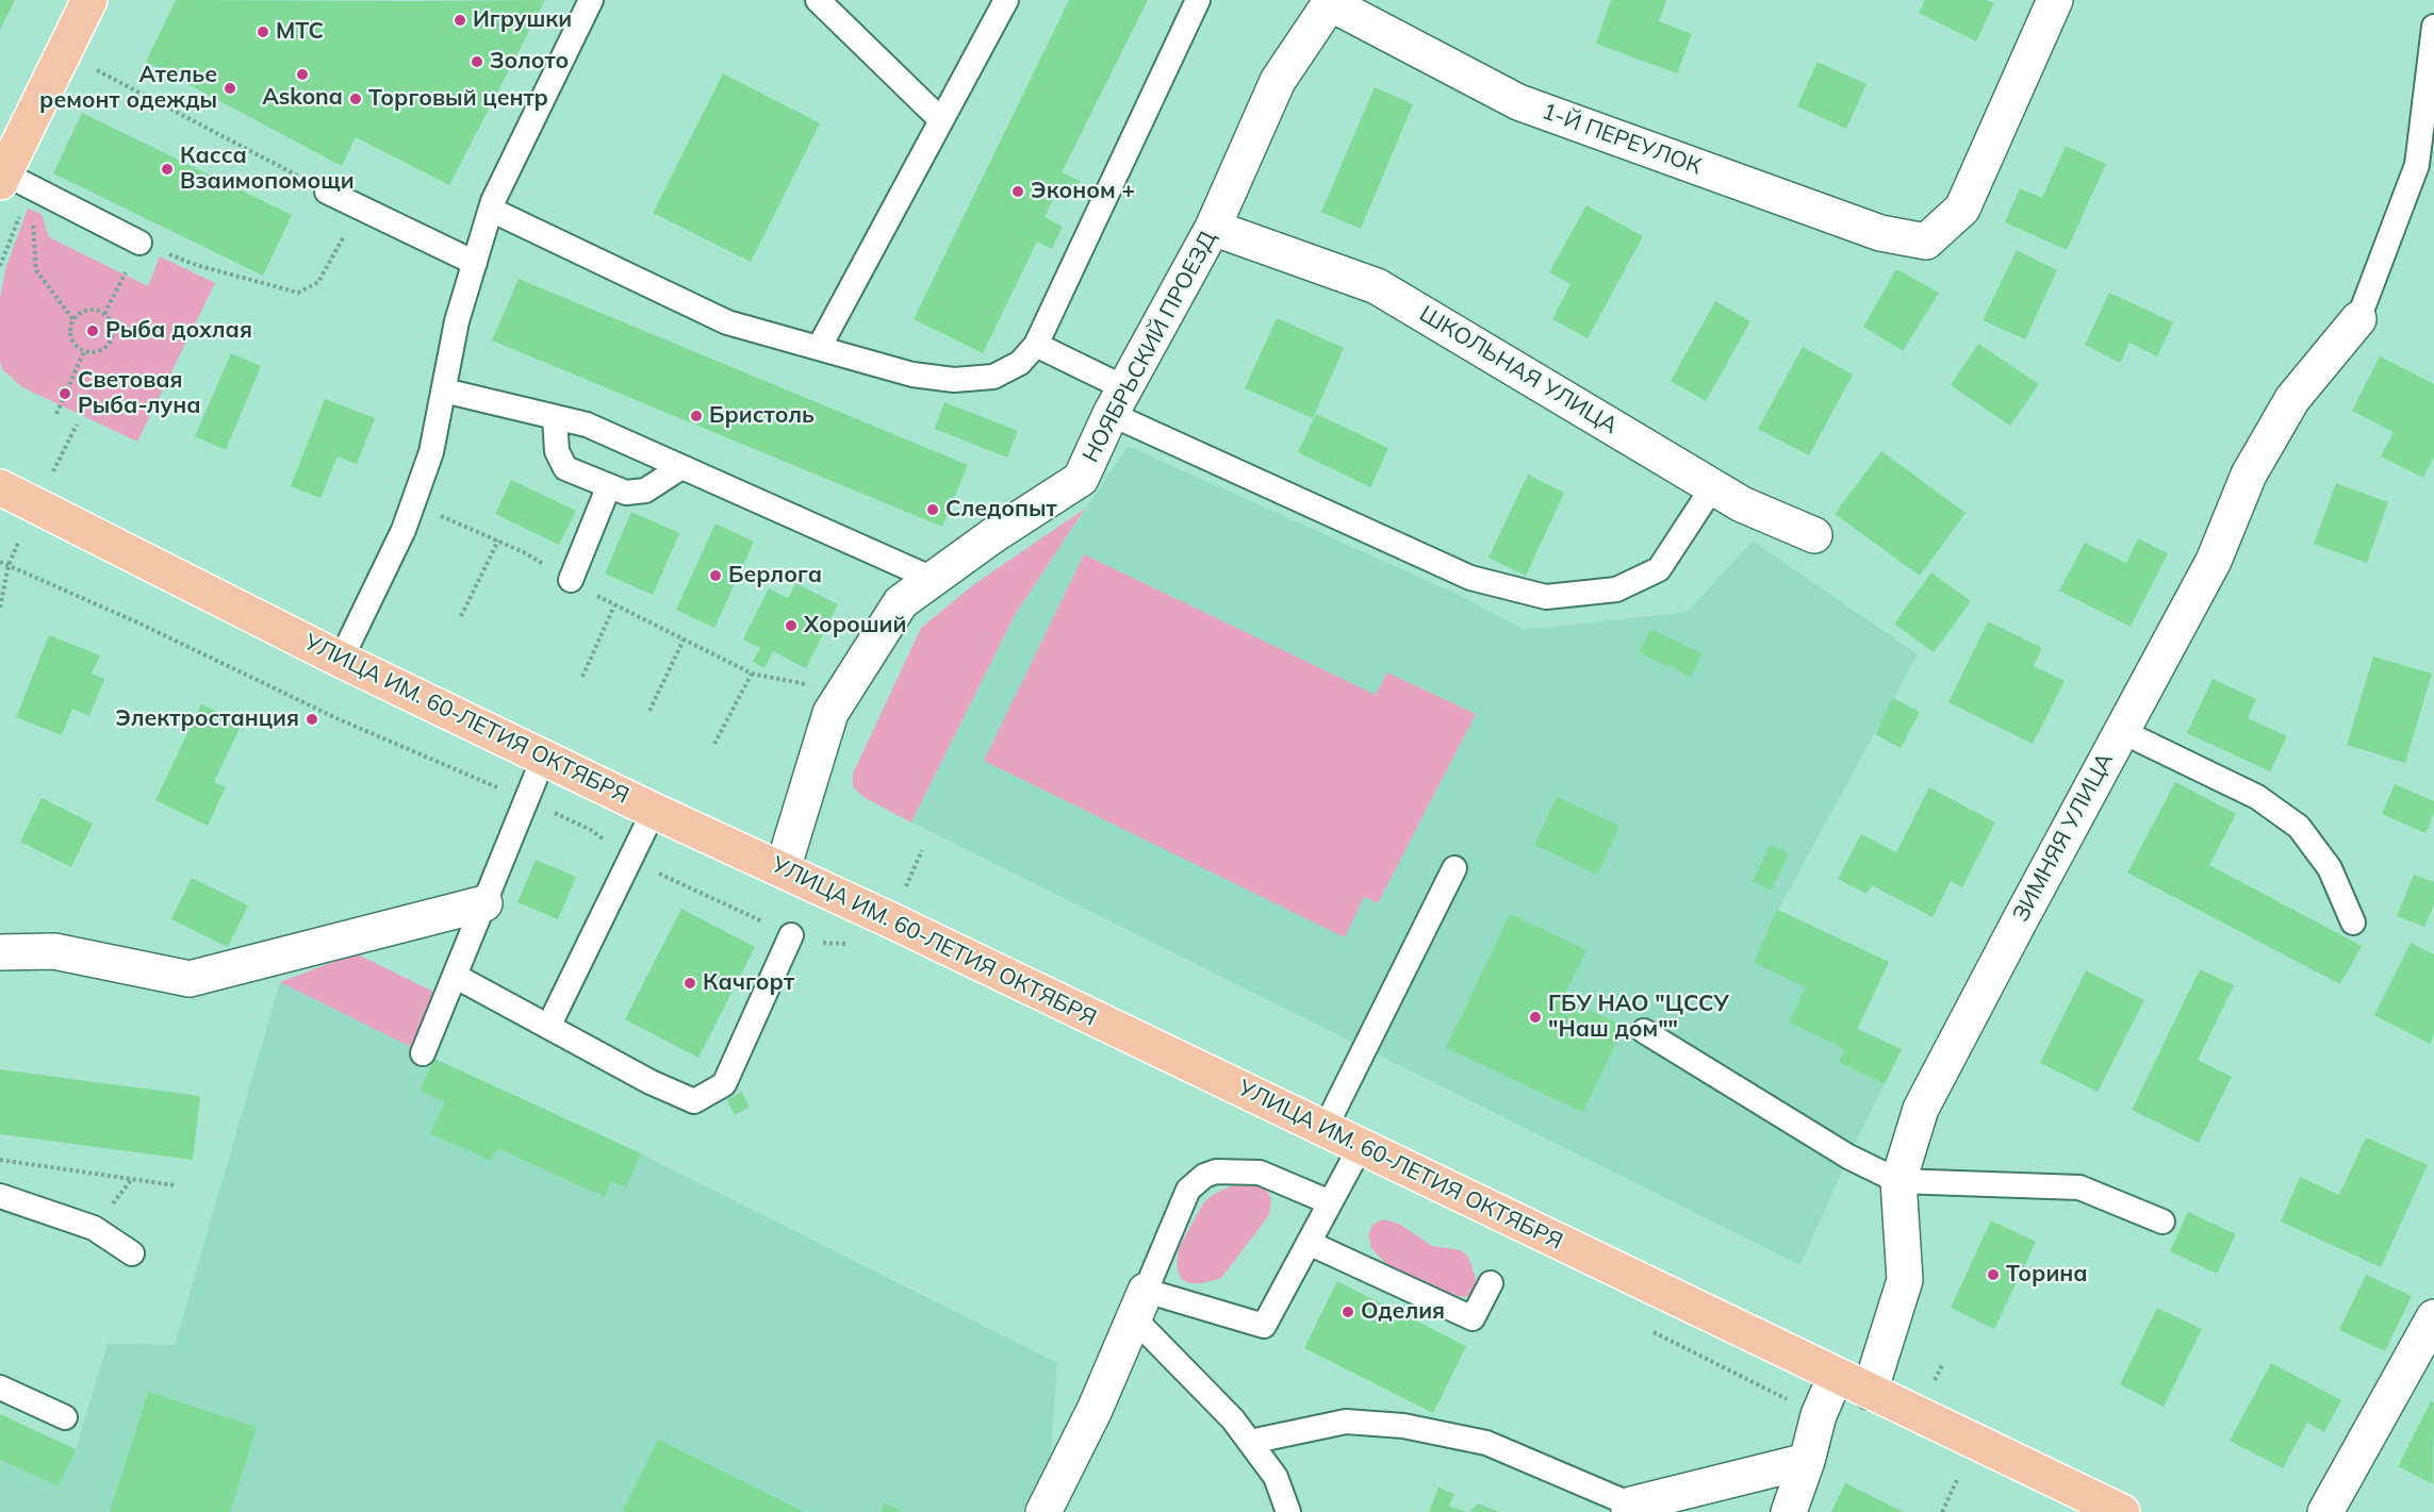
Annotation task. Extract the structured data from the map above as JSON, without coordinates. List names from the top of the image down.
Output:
{
  "streets": {
    "main road": ["УЛИЦА ИМ. 60-ЛЕТИЯ ОКТЯБРЯ"],
    "street": [
      "1-Й ПЕРЕУЛОК",
      "НОЯБРЬСКИЙ ПРОЕЗД",
      "ШКОЛЬНАЯ УЛИЦА",
      "ЗИМНЯЯ УЛИЦА"
    ]
  },
  "crossings": [
    ["1-Й ПЕРЕУЛОК", "НОЯБРЬСКИЙ ПРОЕЗД"],
    ["НОЯБРЬСКИЙ ПРОЕЗД", "ШКОЛЬНАЯ УЛИЦА"],
    ["НОЯБРЬСКИЙ ПРОЕЗД", "УЛИЦА ИМ. 60-ЛЕТИЯ ОКТЯБРЯ"],
    ["УЛИЦА ИМ. 60-ЛЕТИЯ ОКТЯБРЯ", "ЗИМНЯЯ УЛИЦА"]
  ],
  "places": [
    "Игрушки",
    "МТС",
    "Золото",
    "Askona",
    "Ателье ремонт одежды",
    "Торговый центр",
    "Касса Взаимопомощи",
    "Эконом +",
    "Рыба дохлая",
    "Световая Рыба-луна",
    "Бристоль",
    "Следопыт",
    "Берлога",
    "Хороший",
    "Электростанция",
    "Качгорт",
    "ГБУ НАО \"ЦССУ \"Наш дом\"\"",
    "Торина",
    "Оделия"
  ]
}
